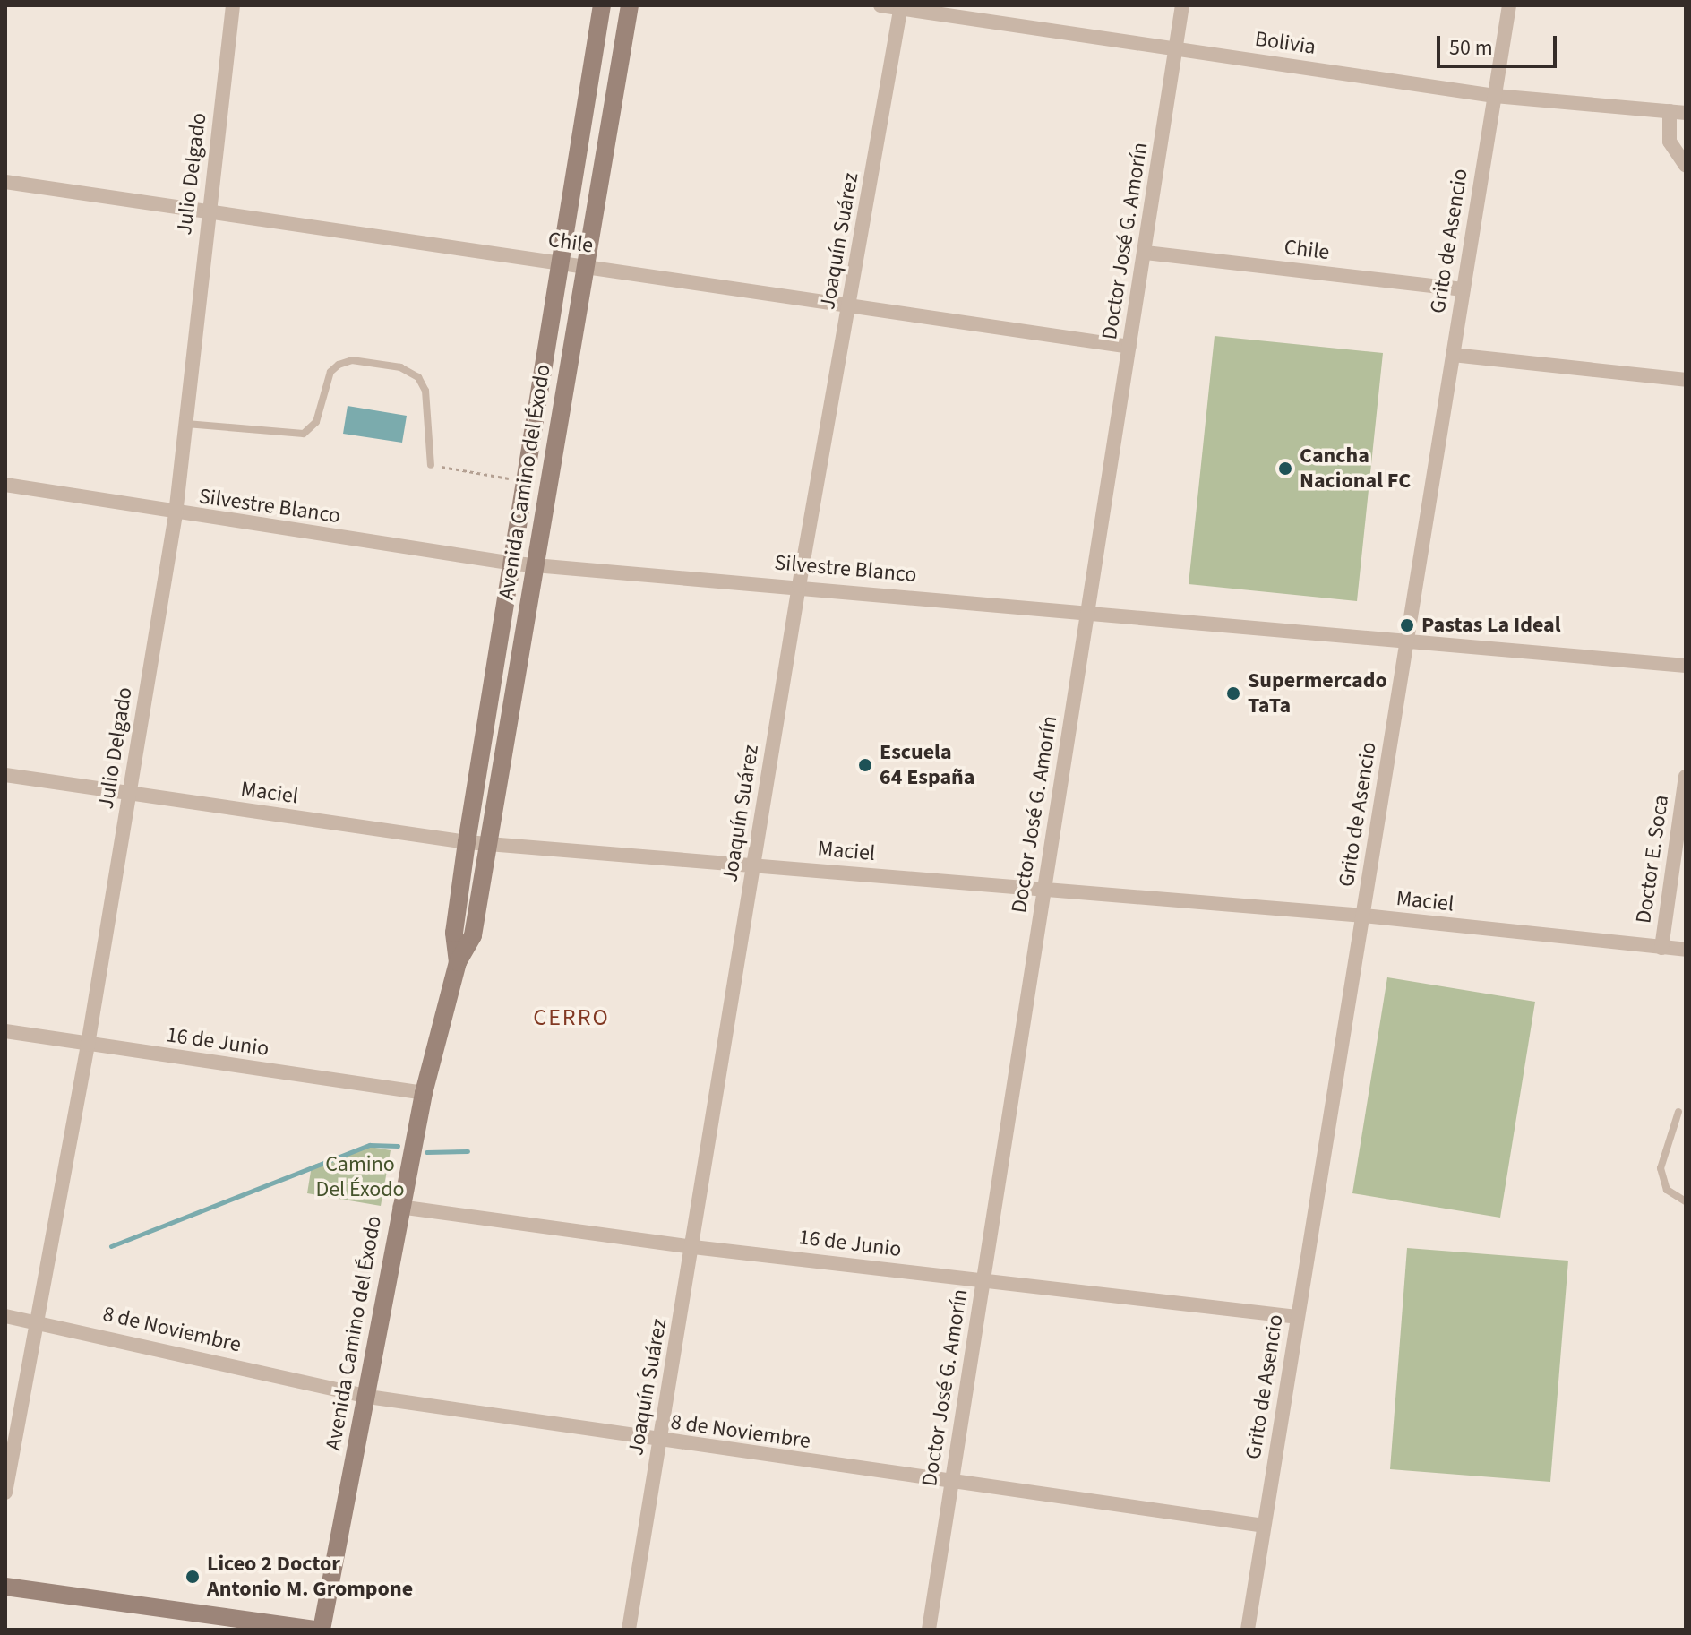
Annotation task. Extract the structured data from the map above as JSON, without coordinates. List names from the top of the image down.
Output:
{
  "streets": {
    "street": [
      "Bolivia",
      "Julio Delgado",
      "Joaquín Suárez",
      "Doctor José G. Amorín",
      "Grito de Asencio",
      "Chile",
      "Avenida Camino del Éxodo",
      "Silvestre Blanco",
      "Maciel",
      "Doctor E. Soca",
      "16 de Junio",
      "8 de Noviembre"
    ]
  },
  "crossings": [
    ["Bolivia", "Joaquín Suárez"],
    ["Bolivia", "Doctor José G. Amorín"],
    ["Bolivia", "Grito de Asencio"],
    ["Julio Delgado", "Chile"],
    ["Julio Delgado", "Silvestre Blanco"],
    ["Julio Delgado", "Maciel"],
    ["Julio Delgado", "16 de Junio"],
    ["Julio Delgado", "8 de Noviembre"],
    ["Joaquín Suárez", "Chile"],
    ["Joaquín Suárez", "Silvestre Blanco"],
    ["Joaquín Suárez", "Maciel"],
    ["Joaquín Suárez", "16 de Junio"],
    ["Joaquín Suárez", "8 de Noviembre"],
    ["Doctor José G. Amorín", "Chile"],
    ["Doctor José G. Amorín", "Silvestre Blanco"],
    ["Doctor José G. Amorín", "Maciel"],
    ["Doctor José G. Amorín", "16 de Junio"],
    ["Doctor José G. Amorín", "8 de Noviembre"],
    ["Grito de Asencio", "Chile"],
    ["Grito de Asencio", "Silvestre Blanco"],
    ["Grito de Asencio", "Maciel"],
    ["Grito de Asencio", "16 de Junio"],
    ["Grito de Asencio", "8 de Noviembre"],
    ["Chile", "Avenida Camino del Éxodo"],
    ["Avenida Camino del Éxodo", "Silvestre Blanco"],
    ["Avenida Camino del Éxodo", "Maciel"],
    ["Avenida Camino del Éxodo", "16 de Junio"],
    ["Avenida Camino del Éxodo", "8 de Noviembre"],
    ["Maciel", "Doctor E. Soca"]
  ],
  "districts": ["CERRO"],
  "parks": ["Camino Del Éxodo"],
  "places": [
    "Cancha Nacional FC",
    "Pastas La Ideal",
    "Supermercado TaTa",
    "Escuela 64 España",
    "Liceo 2 Doctor Antonio M. Grompone"
  ],
  "scale_bar": "50 m"
}
